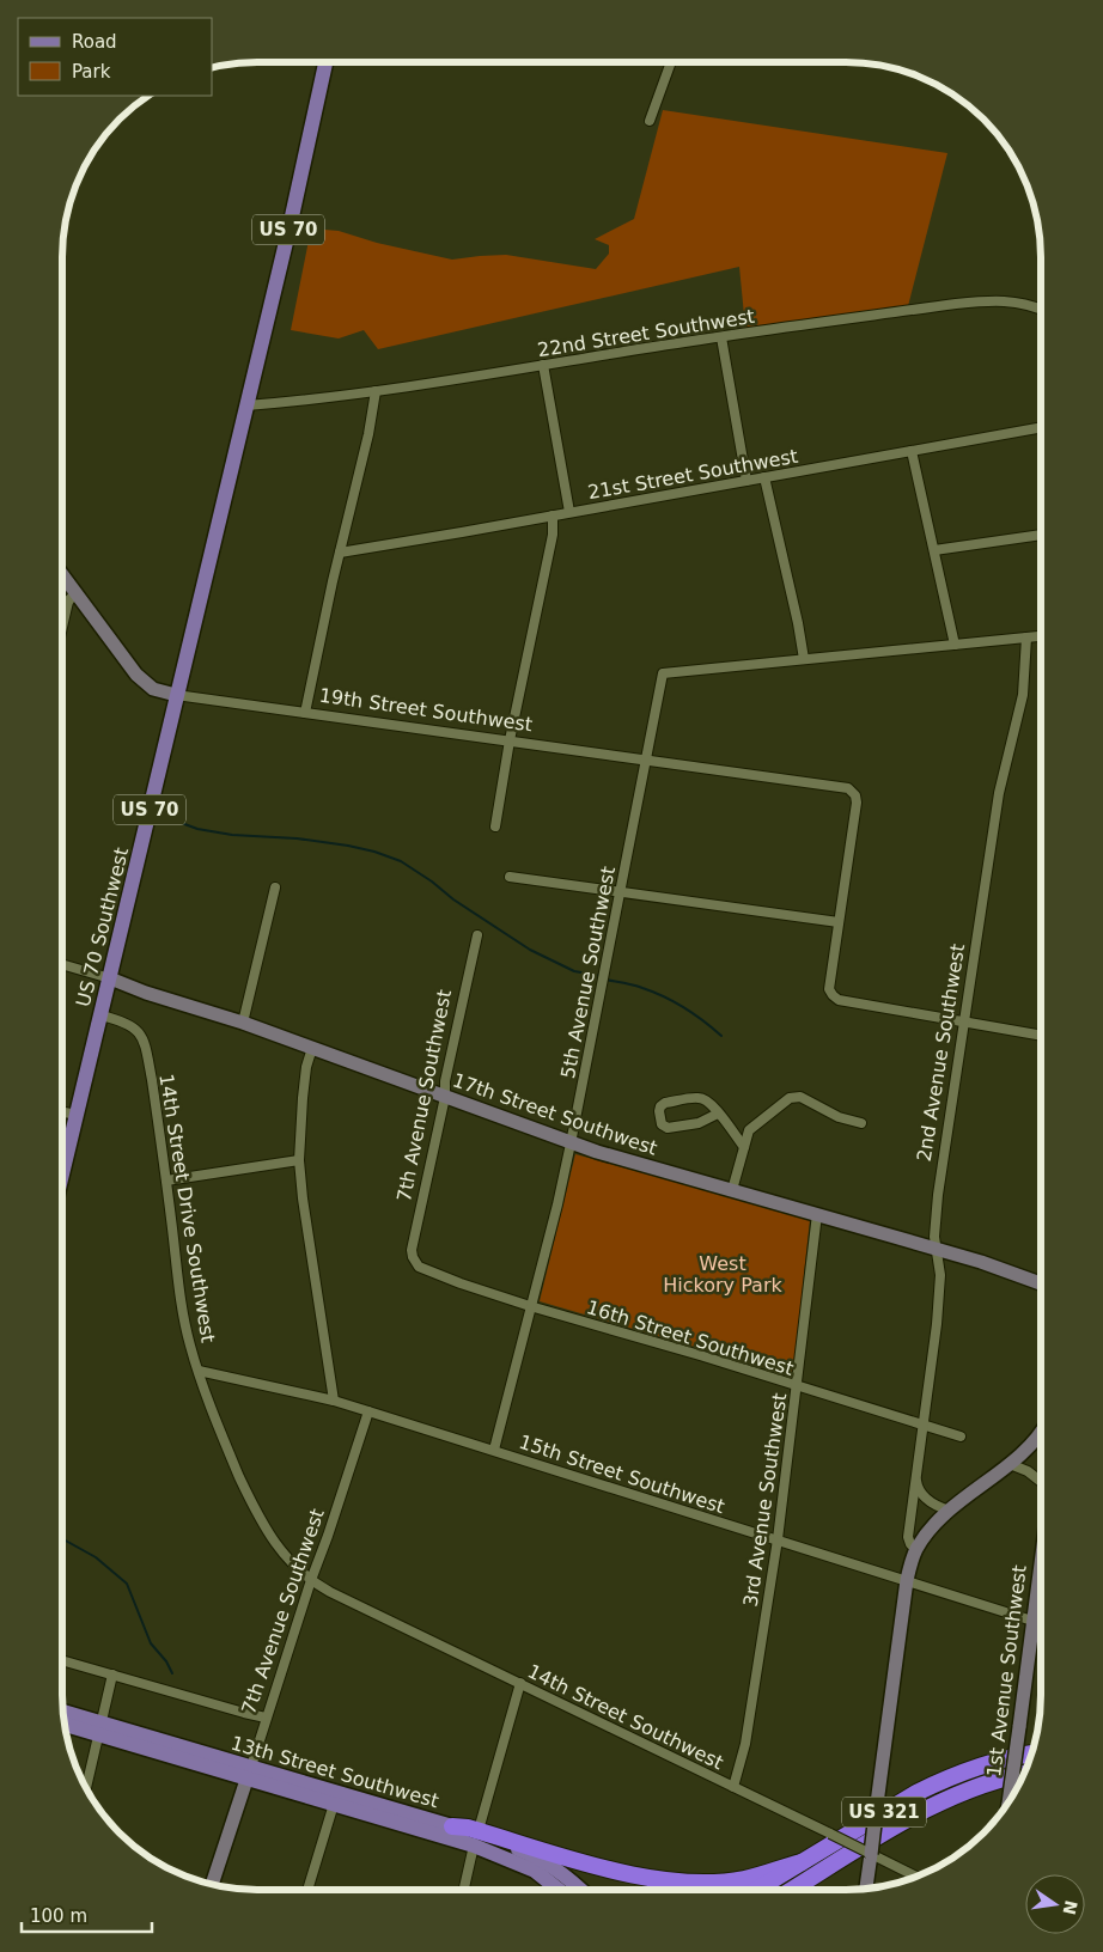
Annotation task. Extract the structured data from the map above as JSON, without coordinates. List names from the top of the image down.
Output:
{
  "streets": {
    "highway": ["US 321"],
    "main road": ["US 70", "US 70 Southwest", "13th Street Southwest"],
    "street": [
      "22nd Street Southwest",
      "21st Street Southwest",
      "19th Street Southwest",
      "5th Avenue Southwest",
      "2nd Avenue Southwest",
      "7th Avenue Southwest",
      "17th Street Southwest",
      "14th Street Drive Southwest",
      "16th Street Southwest",
      "15th Street Southwest",
      "3rd Avenue Southwest",
      "1st Avenue Southwest",
      "14th Street Southwest"
    ]
  },
  "crossings": [
    ["US 70", "22nd Street Southwest"],
    ["US 70", "US 70 Southwest"],
    ["22nd Street Southwest", "US 70 Southwest"],
    ["19th Street Southwest", "US 70 Southwest"],
    ["19th Street Southwest", "5th Avenue Southwest"],
    ["US 70 Southwest", "17th Street Southwest"],
    ["US 70 Southwest", "14th Street Drive Southwest"],
    ["5th Avenue Southwest", "17th Street Southwest"],
    ["5th Avenue Southwest", "16th Street Southwest"],
    ["5th Avenue Southwest", "15th Street Southwest"],
    ["2nd Avenue Southwest", "17th Street Southwest"],
    ["2nd Avenue Southwest", "16th Street Southwest"],
    ["7th Avenue Southwest", "17th Street Southwest"],
    ["7th Avenue Southwest", "14th Street Drive Southwest"],
    ["7th Avenue Southwest", "16th Street Southwest"],
    ["7th Avenue Southwest", "15th Street Southwest"],
    ["7th Avenue Southwest", "14th Street Southwest"],
    ["7th Avenue Southwest", "13th Street Southwest"],
    ["17th Street Southwest", "3rd Avenue Southwest"],
    ["14th Street Drive Southwest", "15th Street Southwest"],
    ["14th Street Drive Southwest", "14th Street Southwest"],
    ["16th Street Southwest", "3rd Avenue Southwest"],
    ["15th Street Southwest", "3rd Avenue Southwest"],
    ["15th Street Southwest", "1st Avenue Southwest"],
    ["3rd Avenue Southwest", "14th Street Southwest"]
  ],
  "parks": ["West Hickory Park"],
  "legend": ["Road", "Park"],
  "scale_bar": "100 m",
  "north": "right"
}
